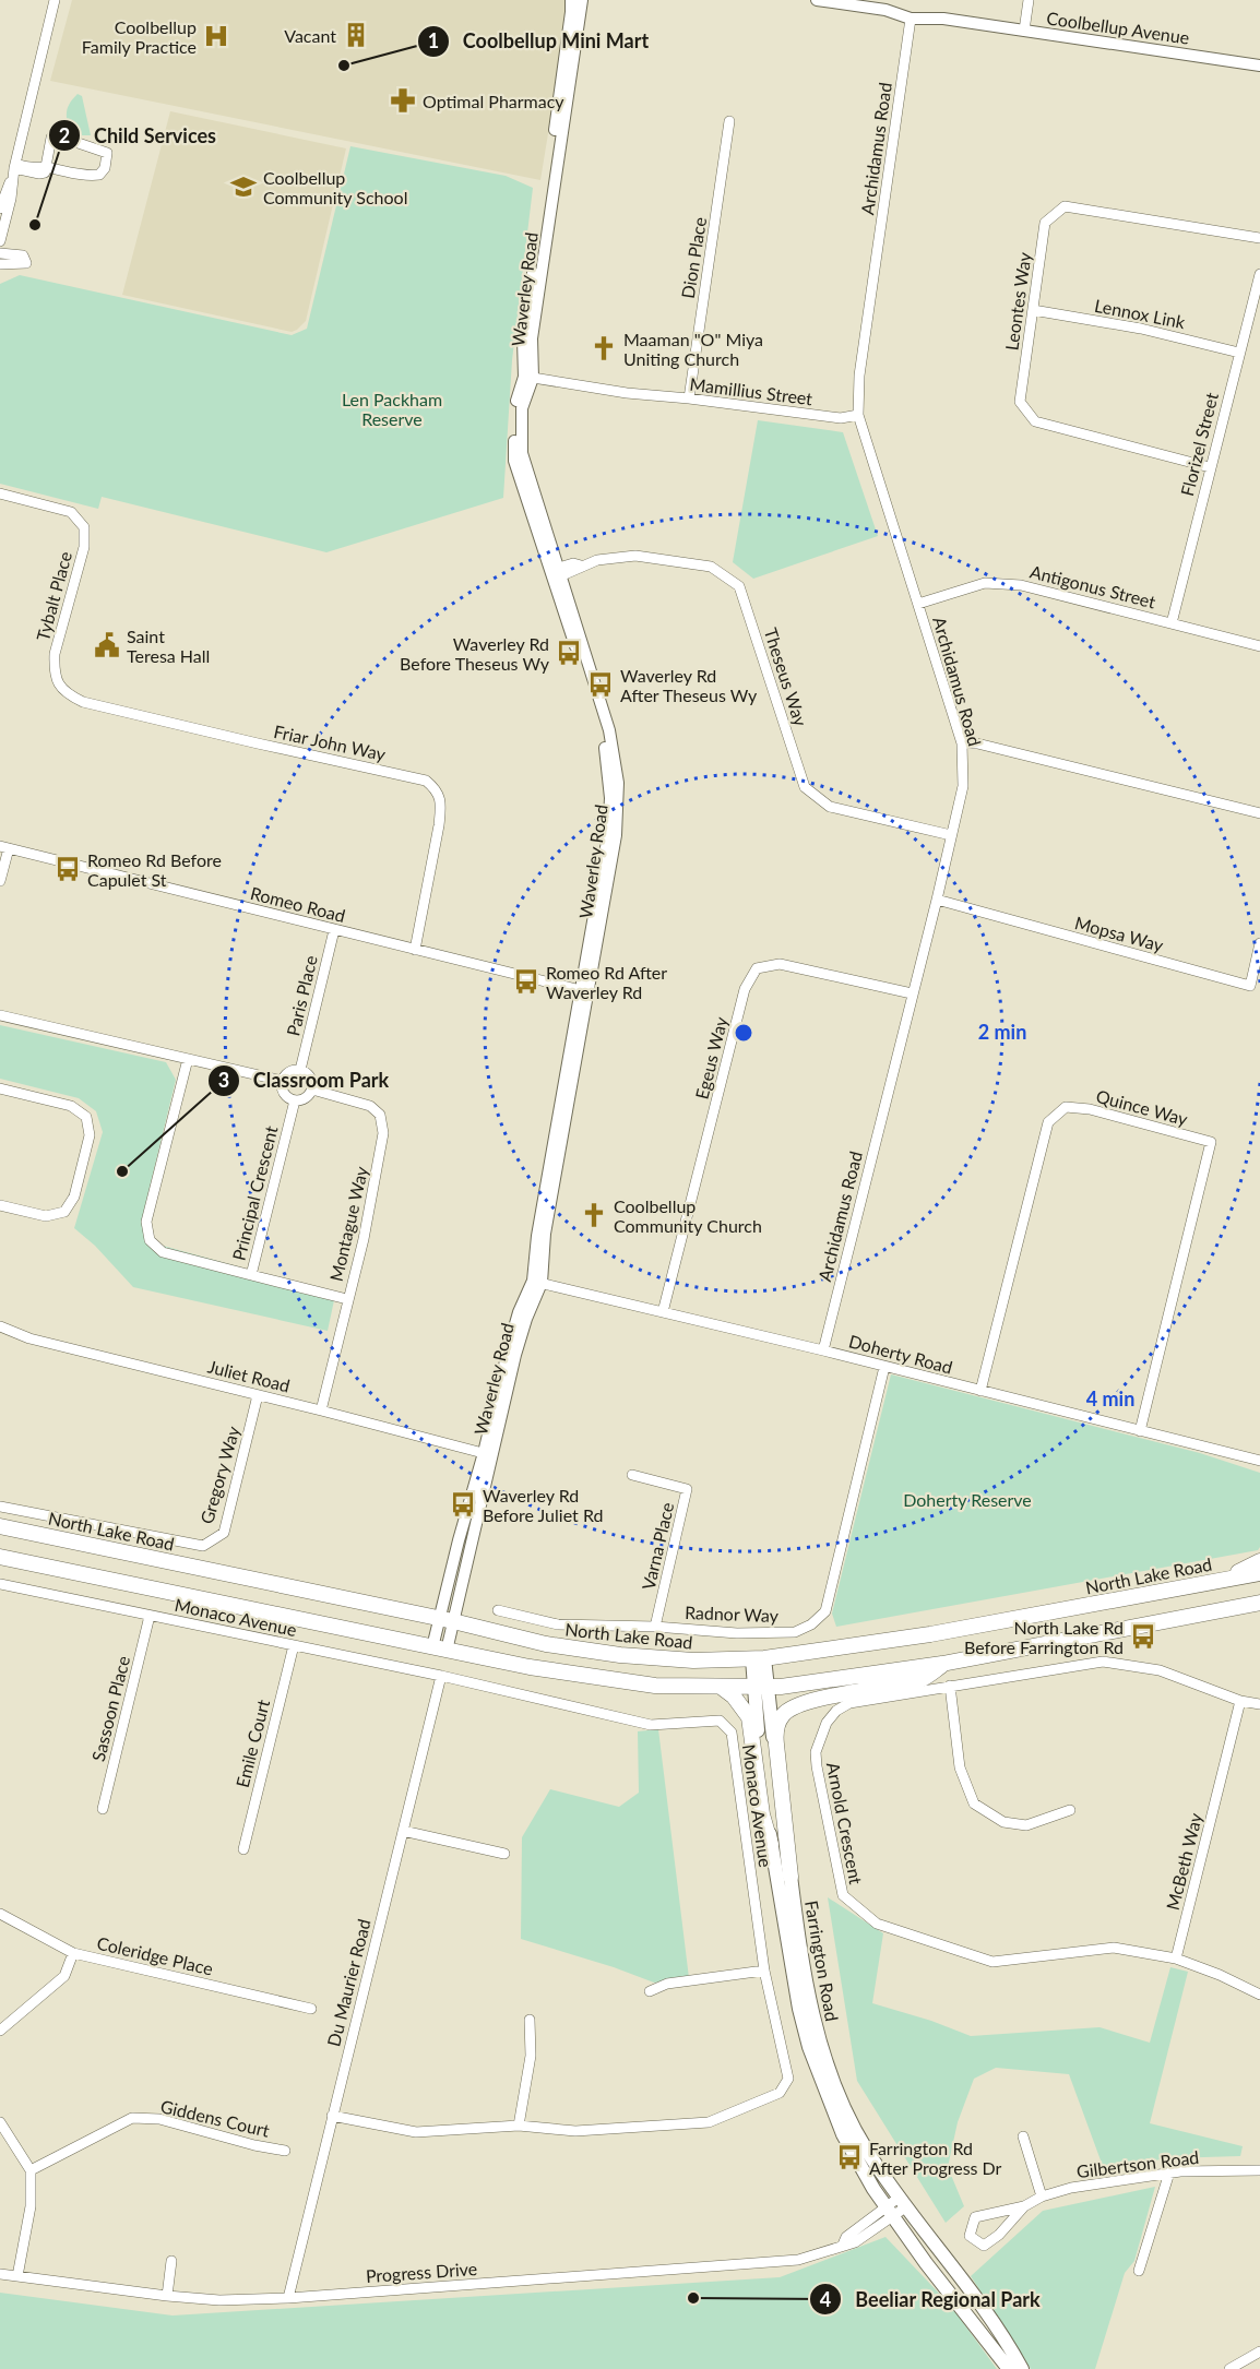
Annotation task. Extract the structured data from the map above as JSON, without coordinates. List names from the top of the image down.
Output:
{
  "streets": {
    "main road": ["North Lake Road", "Farrington Road"],
    "street": [
      "Coolbellup Avenue",
      "Archidamus Road",
      "Dion Place",
      "Waverley Road",
      "Leontes Way",
      "Lennox Link",
      "Mamillius Street",
      "Florizel Street",
      "Antigonus Street",
      "Tybalt Place",
      "Theseus Way",
      "Friar John Way",
      "Romeo Road",
      "Mopsa Way",
      "Paris Place",
      "Egeus Way",
      "Quince Way",
      "Principal Crescent",
      "Montague Way",
      "Doherty Road",
      "Juliet Road",
      "Gregory Way",
      "Varna Place",
      "Radnor Way",
      "Monaco Avenue",
      "Sassoon Place",
      "Emile Court",
      "Arnold Crescent",
      "McBeth Way",
      "Coleridge Place",
      "Du Maurier Road",
      "Giddens Court",
      "Gilbertson Road",
      "Progress Drive"
    ]
  },
  "crossings": [
    ["Coolbellup Avenue", "Archidamus Road"],
    ["Archidamus Road", "Mamillius Street"],
    ["Archidamus Road", "Antigonus Street"],
    ["Archidamus Road", "Theseus Way"],
    ["Archidamus Road", "Mopsa Way"],
    ["Archidamus Road", "Egeus Way"],
    ["Archidamus Road", "Doherty Road"],
    ["Dion Place", "Mamillius Street"],
    ["Waverley Road", "Mamillius Street"],
    ["Waverley Road", "Theseus Way"],
    ["Waverley Road", "Romeo Road"],
    ["Waverley Road", "Doherty Road"],
    ["Waverley Road", "Juliet Road"],
    ["Waverley Road", "North Lake Road"],
    ["Leontes Way", "Lennox Link"],
    ["Leontes Way", "Florizel Street"],
    ["Lennox Link", "Florizel Street"],
    ["Florizel Street", "Antigonus Street"],
    ["Tybalt Place", "Friar John Way"],
    ["Friar John Way", "Romeo Road"],
    ["Romeo Road", "Paris Place"],
    ["Paris Place", "Principal Crescent"],
    ["Paris Place", "Montague Way"],
    ["Egeus Way", "Doherty Road"],
    ["Quince Way", "Doherty Road"],
    ["Principal Crescent", "Montague Way"],
    ["Montague Way", "Juliet Road"],
    ["Doherty Road", "Radnor Way"],
    ["Juliet Road", "Gregory Way"],
    ["North Lake Road", "Farrington Road"],
    ["Varna Place", "Radnor Way"],
    ["Monaco Avenue", "Sassoon Place"],
    ["Monaco Avenue", "Emile Court"],
    ["Monaco Avenue", "Du Maurier Road"],
    ["Arnold Crescent", "McBeth Way"],
    ["Farrington Road", "Progress Drive"],
    ["Du Maurier Road", "Progress Drive"]
  ],
  "parks": ["Len Packham Reserve", "Doherty Reserve"],
  "places": {
    "building": ["Vacant"],
    "hospital": ["Coolbellup Family Practice"],
    "other": [
      "Coolbellup Mini Mart",
      "Child Services",
      "Classroom Park",
      "Beeliar Regional Park"
    ],
    "pharmacy": ["Optimal Pharmacy"],
    "school or university": ["Coolbellup Community School"],
    "church": ["Maaman \"O\" Miya Uniting Church", "Coolbellup Community Church"],
    "public building": ["Saint Teresa Hall"],
    "bus stop": [
      "Waverley Rd Before Theseus Wy",
      "Waverley Rd After Theseus Wy",
      "Romeo Rd Before Capulet St",
      "Romeo Rd After Waverley Rd",
      "Waverley Rd Before Juliet Rd",
      "North Lake Rd Before Farrington Rd",
      "Farrington Rd After Progress Dr"
    ]
  },
  "rings": ["2 min", "4 min"]
}
